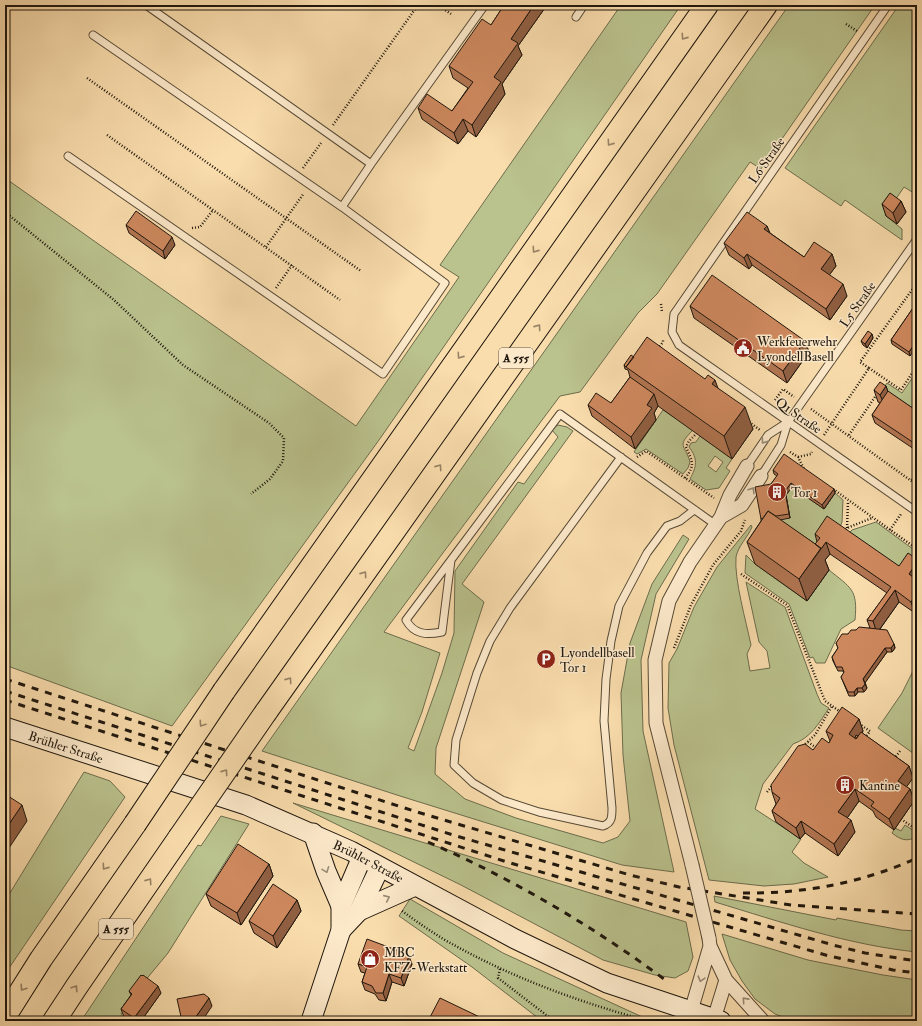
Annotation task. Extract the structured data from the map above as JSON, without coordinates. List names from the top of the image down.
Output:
{
  "streets": {
    "highway": ["A 555"],
    "main road": ["Brühler Straße"],
    "lane": ["L6 Straße", "L5 Straße", "Q1 Straße"]
  },
  "crossings": [
    ["L6 Straße", "Q1 Straße"],
    ["L5 Straße", "Q1 Straße"]
  ],
  "places": {
    "public building": ["Werkfeuerwehr LyondellBasell"],
    "building": ["Tor 1", "Kantine"],
    "parking": ["Lyondellbasell Tor 1"],
    "shop": ["MBC KFZ-Werkstatt"]
  }
}
